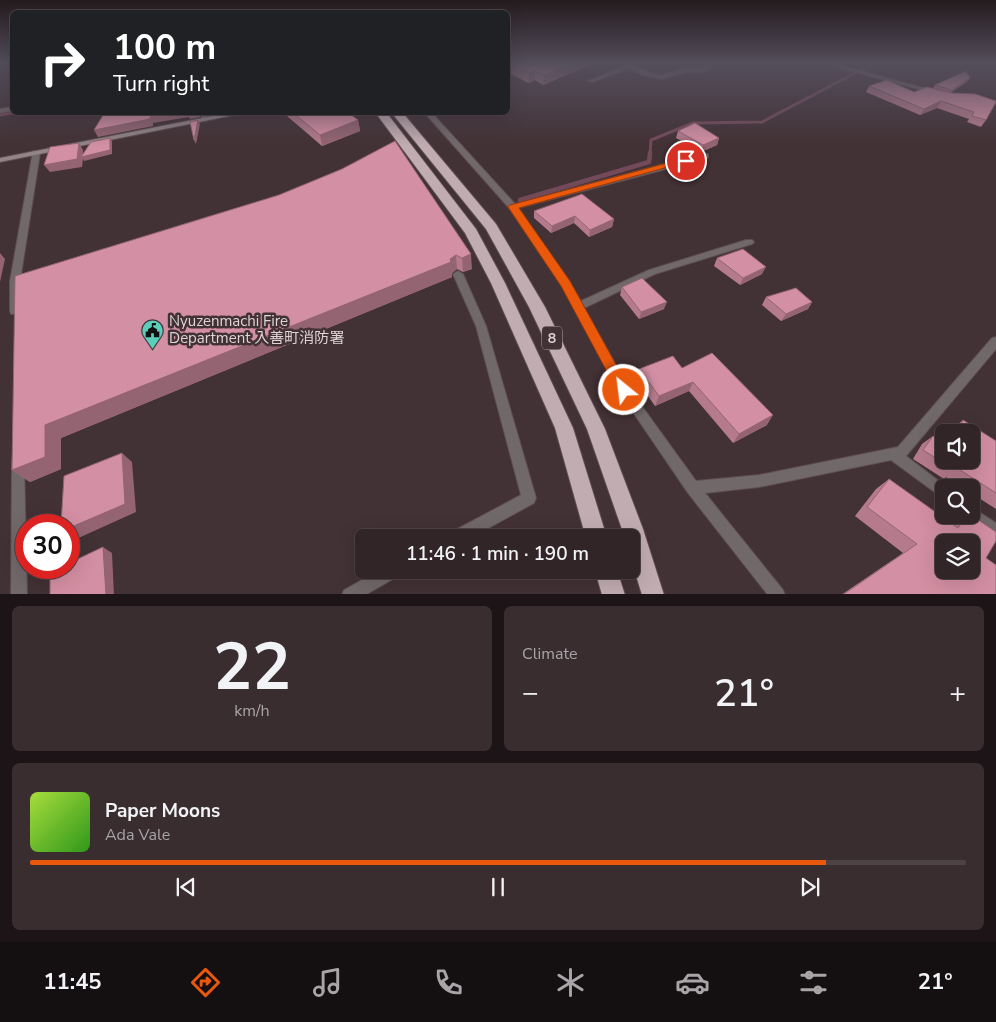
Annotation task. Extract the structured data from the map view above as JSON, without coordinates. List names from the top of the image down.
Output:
{
  "streets": {
    "highway": ["8"]
  },
  "places": {
    "public building": ["Nyuzenmachi Fire Department 入善町消防署"]
  },
  "page": {
    "turn": ["100 m", "Turn right"],
    "limit": "30",
    "trip": "11:46 · 1 min · 190 m",
    "tile": [
      ["22", "km/h"],
      "Climate"
    ],
    "heat": ["−", "21°", "+"],
    "song": ["Paper Moons", "Ada Vale"],
    "tabs": ["11:45", "21°"]
  }
}
